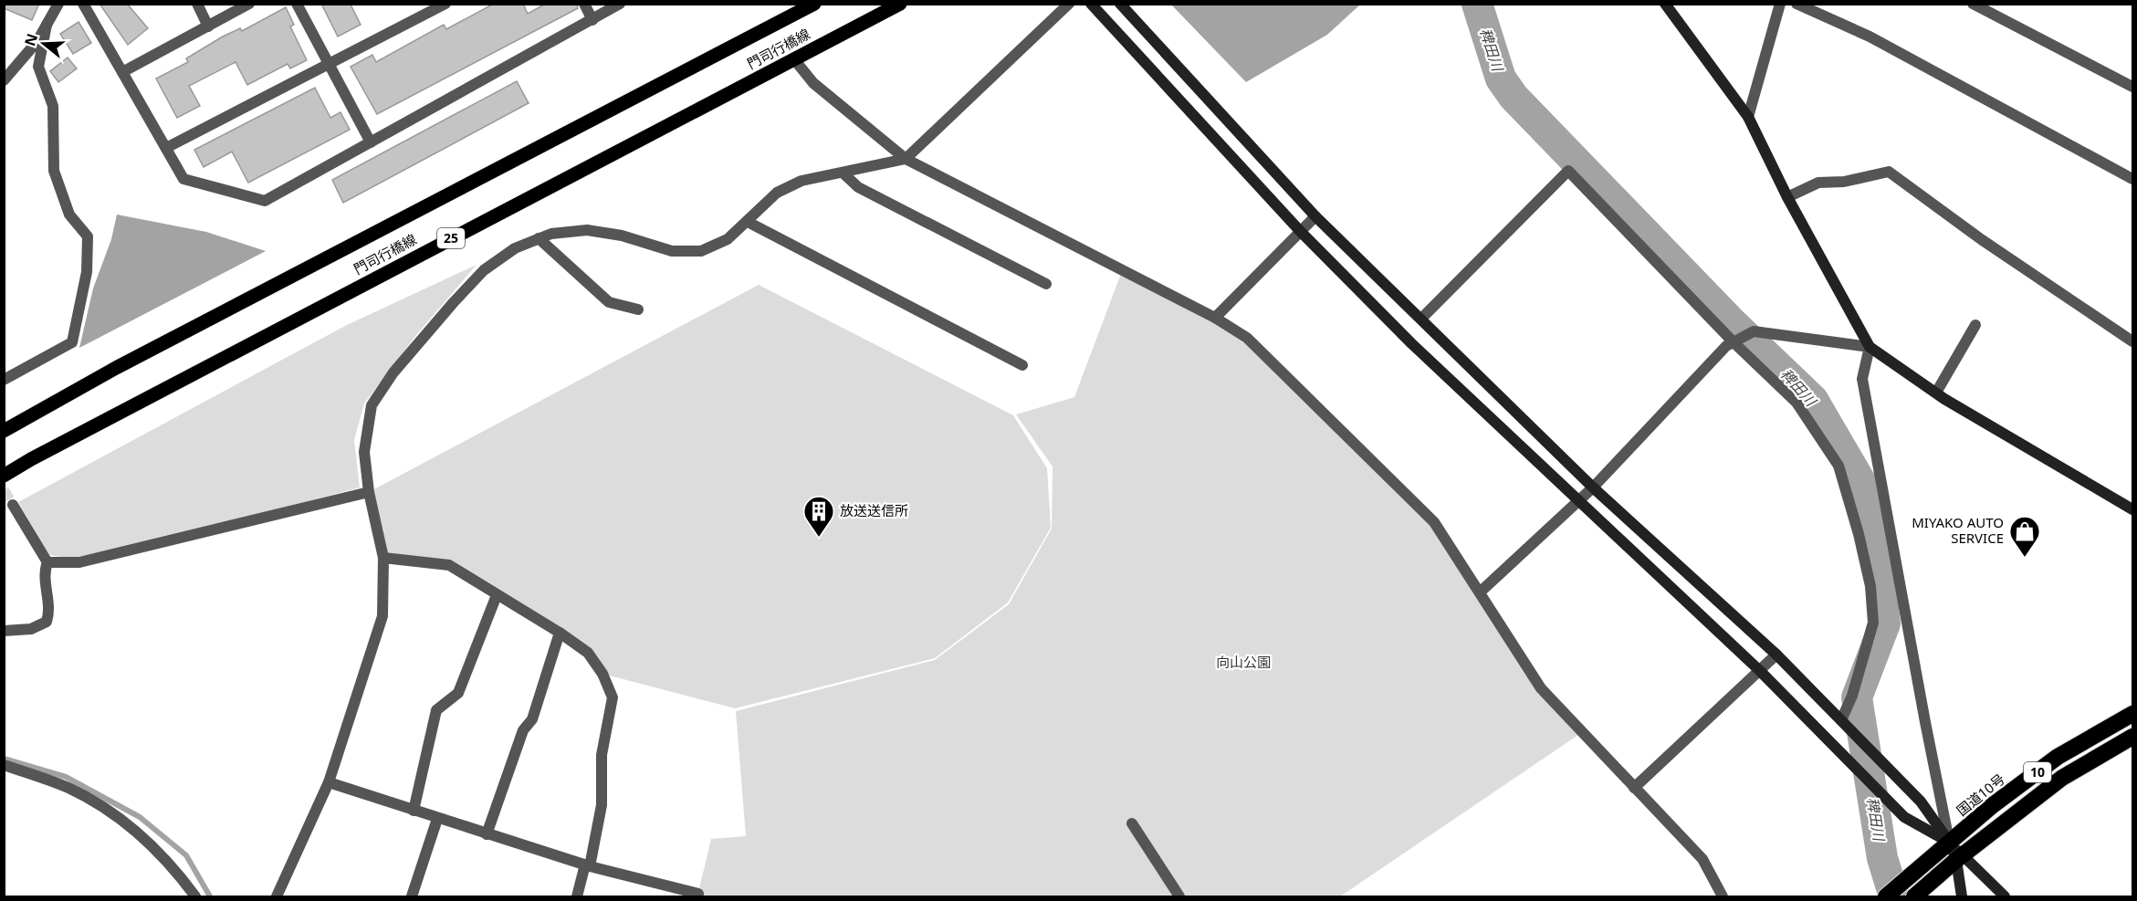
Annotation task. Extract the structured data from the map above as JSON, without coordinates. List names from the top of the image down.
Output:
{
  "streets": {
    "highway": ["10", "国道10号"],
    "main road": ["門司行橋線", "25"]
  },
  "water": ["稗田川"],
  "parks": ["向山公園"],
  "places": {
    "building": ["放送送信所"],
    "shop": ["MIYAKO AUTO SERVICE"]
  },
  "north": "left"
}
